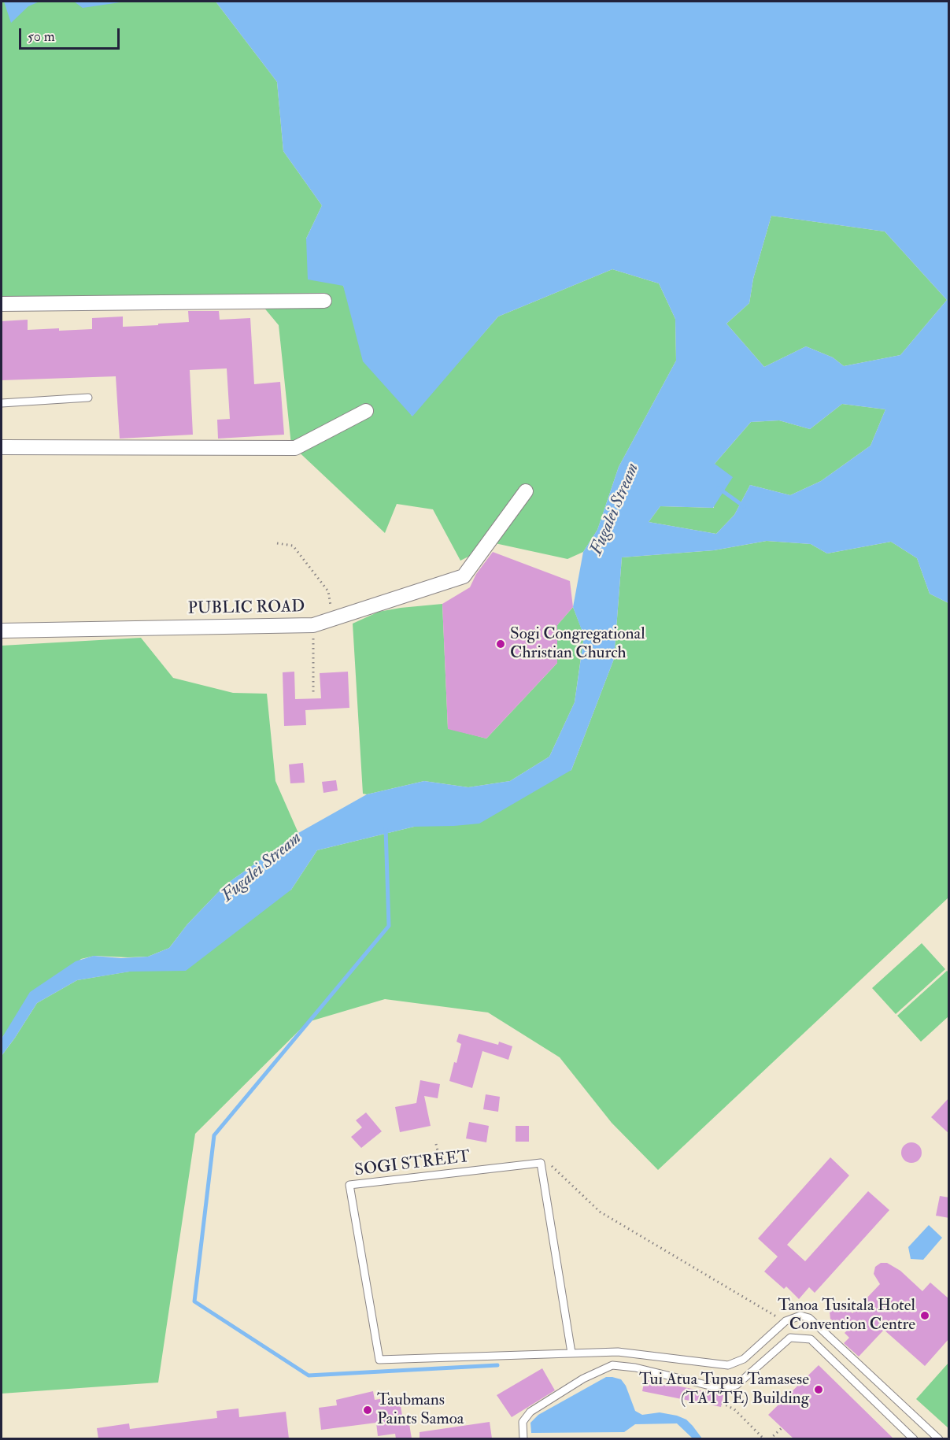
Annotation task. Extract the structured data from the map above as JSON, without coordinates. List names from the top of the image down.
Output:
{
  "streets": {
    "street": ["PUBLIC ROAD"],
    "lane": ["SOGI STREET"]
  },
  "water": ["Fugalei Stream"],
  "places": [
    "Sogi Congregational Christian Church",
    "Tanoa Tusitala Hotel Convention Centre",
    "Tui Atua Tupua Tamasese (TATTE) Building",
    "Taubmans Paints Samoa"
  ],
  "scale_bar": "50 m"
}
